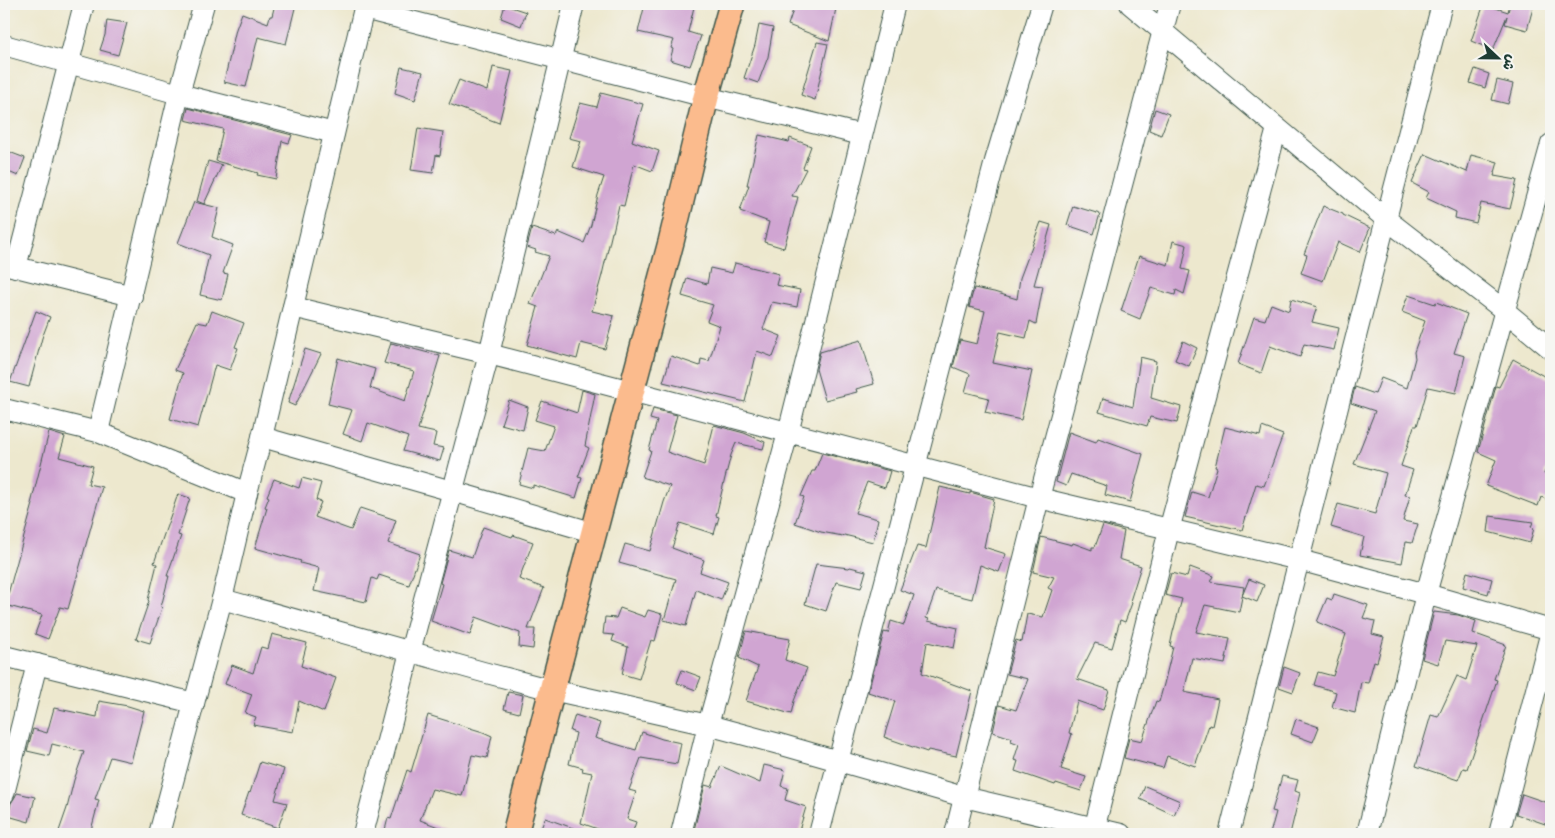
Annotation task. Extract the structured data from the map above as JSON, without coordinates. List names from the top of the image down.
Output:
{
  "north": "right"
}
